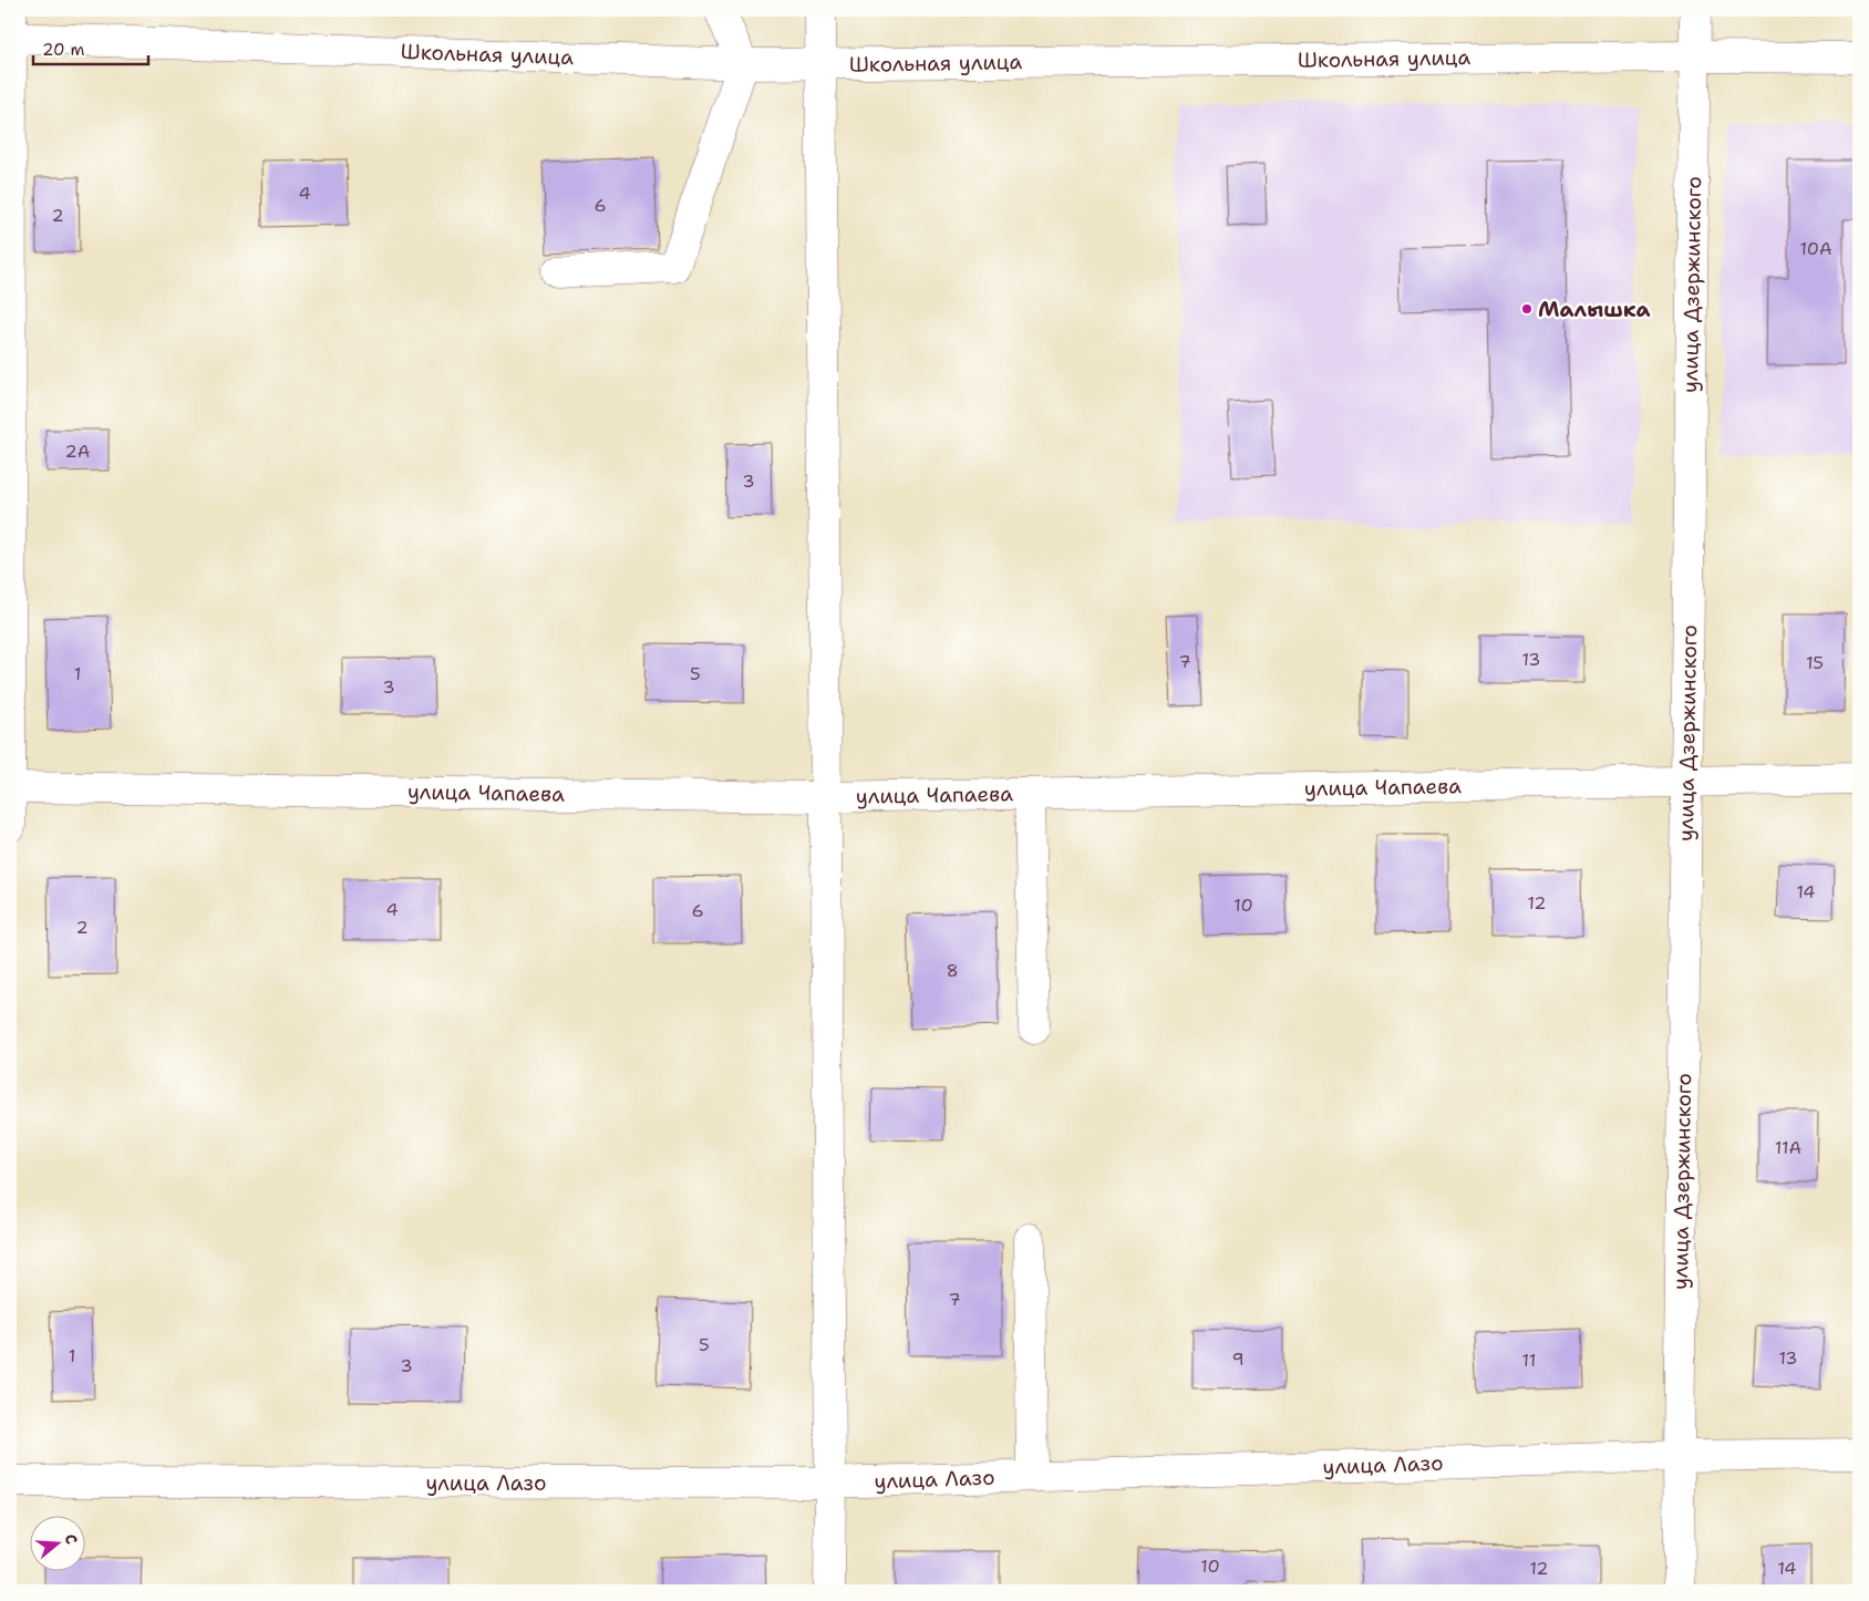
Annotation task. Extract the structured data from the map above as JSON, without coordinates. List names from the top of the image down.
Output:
{
  "streets": {
    "street": [
      "Школьная улица",
      "улица Дзержинского",
      "улица Чапаева",
      "улица Лазо"
    ]
  },
  "crossings": [
    ["Школьная улица", "улица Дзержинского"],
    ["улица Дзержинского", "улица Чапаева"],
    ["улица Дзержинского", "улица Лазо"]
  ],
  "places": ["Малышка"],
  "house_numbers": [
    "4",
    "6",
    "2",
    "10А",
    "2А",
    "3",
    "13",
    "7",
    "15",
    "1",
    "5",
    "3",
    "14",
    "12",
    "10",
    "4",
    "6",
    "2",
    "8",
    "11А",
    "7",
    "5",
    "1",
    "13",
    "9",
    "11",
    "3",
    "10",
    "12",
    "14"
  ],
  "scale_bar": "20 m",
  "north": "right"
}
